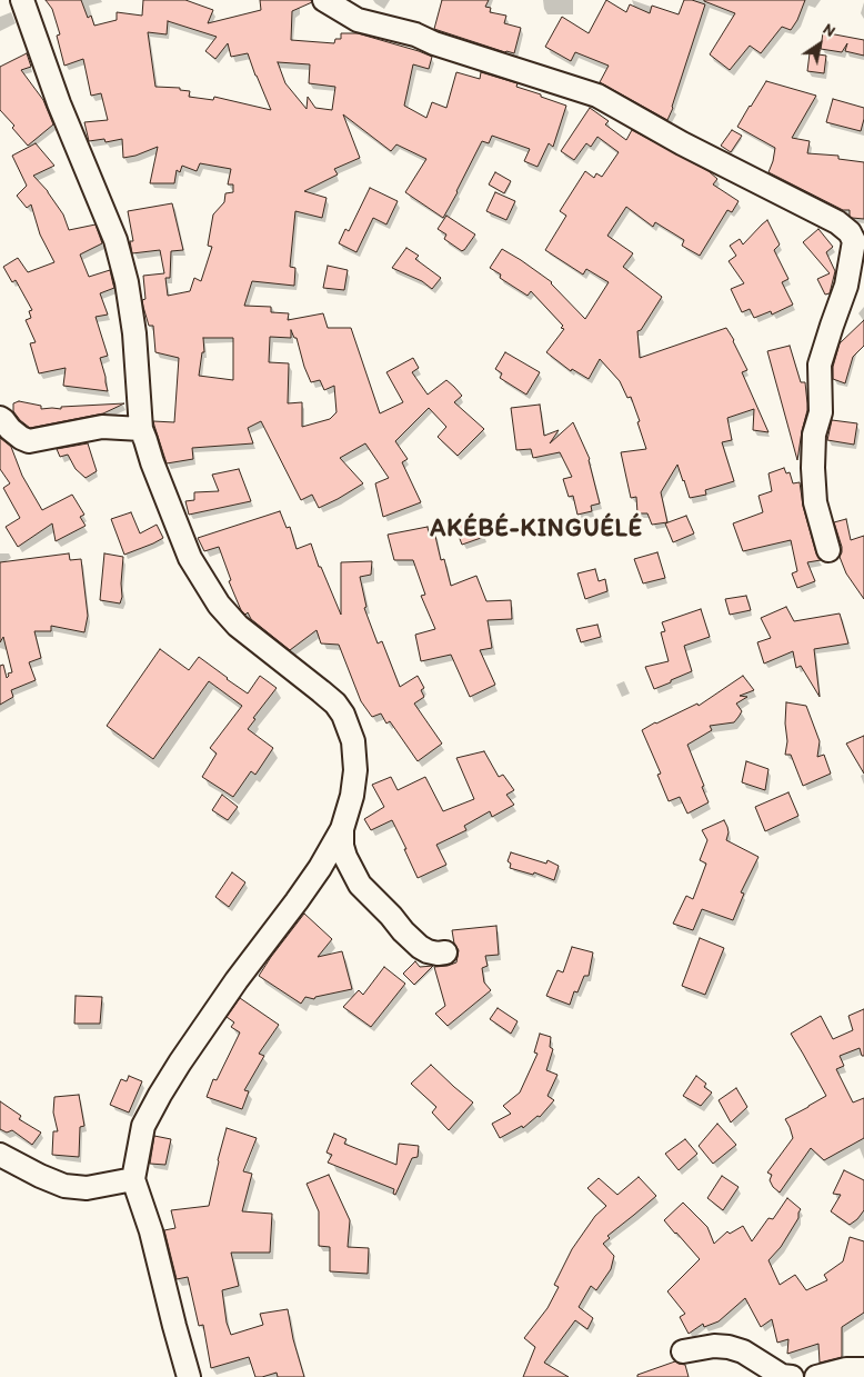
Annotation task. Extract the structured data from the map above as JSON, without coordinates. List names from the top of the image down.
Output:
{
  "districts": ["AKÉBÉ-KINGUÉLÉ"],
  "north": "top right"
}
